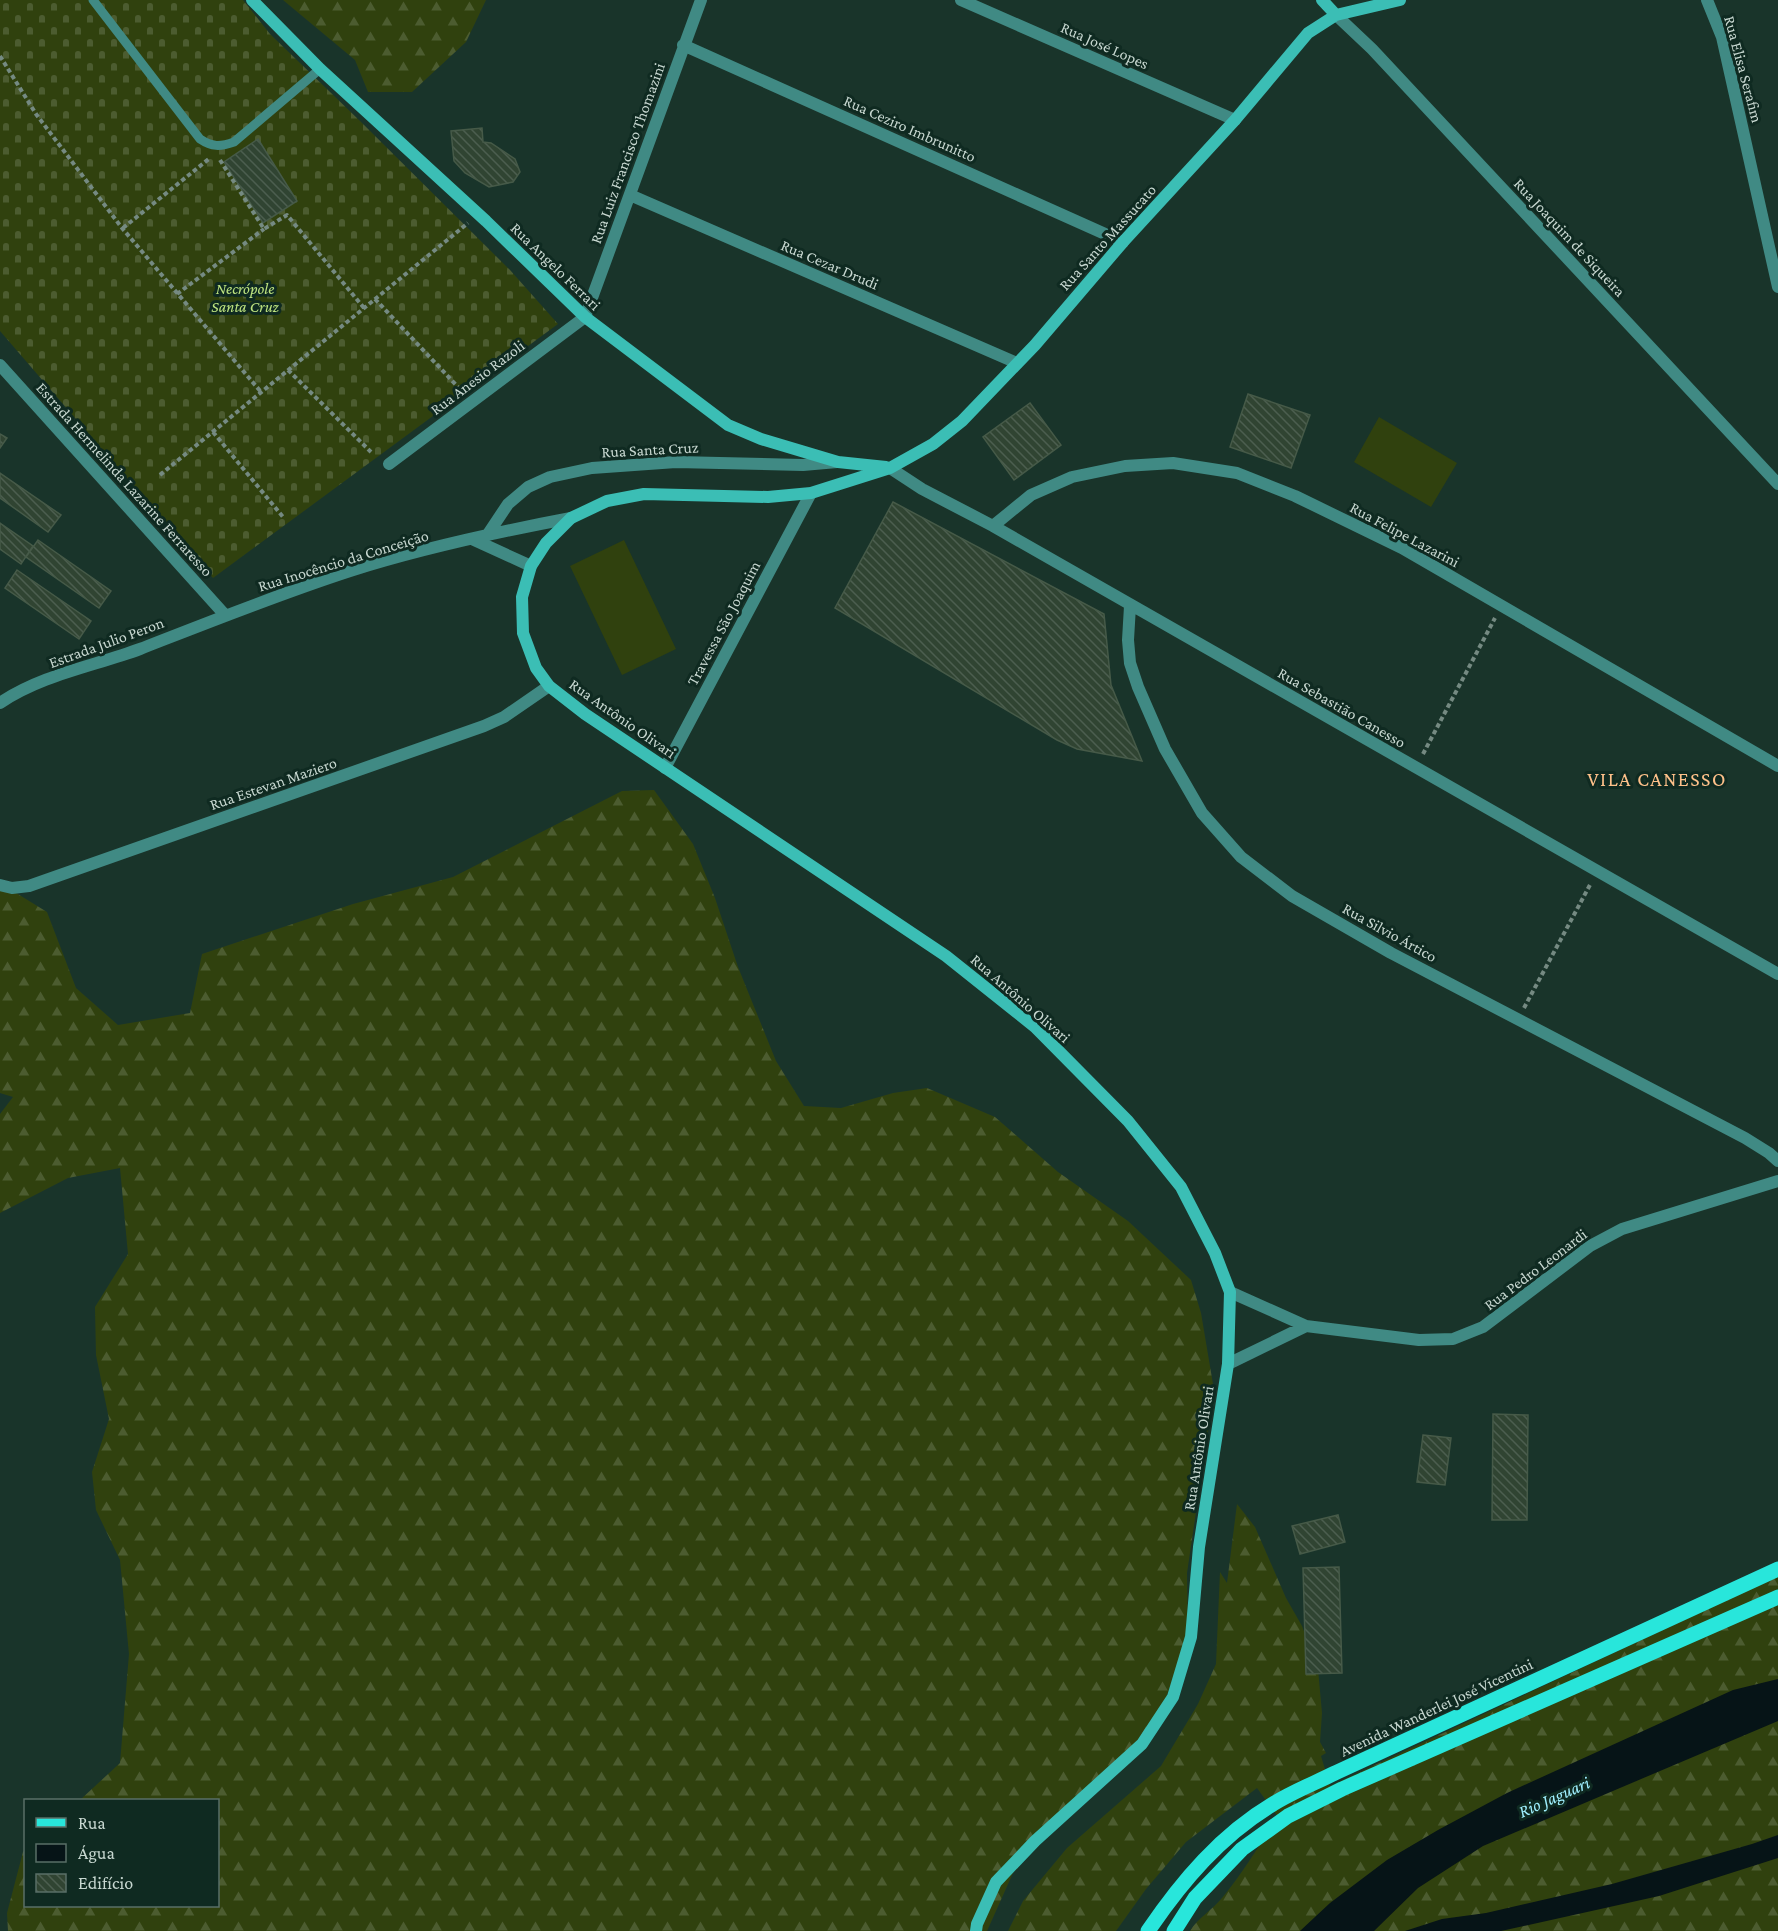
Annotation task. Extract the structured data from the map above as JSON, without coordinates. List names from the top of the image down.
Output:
{
  "streets": {
    "main road": ["Avenida Wanderlei José Vicentini"],
    "street": [
      "Rua José Lopes",
      "Rua Elisa Serafim",
      "Rua Ceziro Imbrunitto",
      "Rua Luiz Francisco Thomazini",
      "Rua Santo Massucato",
      "Rua Joaquim de Siqueira",
      "Rua Cezar Drudi",
      "Rua Angelo Ferrari",
      "Rua Anesio Razoli",
      "Rua Santa Cruz",
      "Estrada Hermelinda Lazarine Ferraresso",
      "Rua Felipe Lazarini",
      "Rua Inocêncio da Conceição",
      "Travessa São Joaquim",
      "Estrada Julio Peron",
      "Rua Sebastião Canesso",
      "Rua Antônio Olivari",
      "Rua Estevan Maziero",
      "Rua Silvio Ártico",
      "Rua Pedro Leonardi"
    ]
  },
  "crossings": [
    ["Rua José Lopes", "Rua Santo Massucato"],
    ["Rua Ceziro Imbrunitto", "Rua Luiz Francisco Thomazini"],
    ["Rua Ceziro Imbrunitto", "Rua Santo Massucato"],
    ["Rua Luiz Francisco Thomazini", "Rua Cezar Drudi"],
    ["Rua Luiz Francisco Thomazini", "Rua Angelo Ferrari"],
    ["Rua Luiz Francisco Thomazini", "Rua Anesio Razoli"],
    ["Rua Santo Massucato", "Rua Joaquim de Siqueira"],
    ["Rua Santo Massucato", "Rua Cezar Drudi"],
    ["Rua Santo Massucato", "Rua Angelo Ferrari"],
    ["Rua Santo Massucato", "Rua Sebastião Canesso"],
    ["Rua Santo Massucato", "Rua Antônio Olivari"],
    ["Rua Angelo Ferrari", "Rua Anesio Razoli"],
    ["Rua Angelo Ferrari", "Rua Santa Cruz"],
    ["Rua Angelo Ferrari", "Rua Sebastião Canesso"],
    ["Rua Angelo Ferrari", "Rua Antônio Olivari"],
    ["Rua Santa Cruz", "Rua Inocêncio da Conceição"],
    ["Estrada Hermelinda Lazarine Ferraresso", "Rua Inocêncio da Conceição"],
    ["Estrada Hermelinda Lazarine Ferraresso", "Estrada Julio Peron"],
    ["Rua Felipe Lazarini", "Rua Sebastião Canesso"],
    ["Rua Inocêncio da Conceição", "Estrada Julio Peron"],
    ["Rua Inocêncio da Conceição", "Rua Antônio Olivari"],
    ["Travessa São Joaquim", "Rua Antônio Olivari"],
    ["Rua Sebastião Canesso", "Rua Antônio Olivari"],
    ["Rua Sebastião Canesso", "Rua Silvio Ártico"],
    ["Rua Antônio Olivari", "Rua Estevan Maziero"],
    ["Rua Antônio Olivari", "Rua Pedro Leonardi"]
  ],
  "districts": ["VILA CANESSO"],
  "water": ["Rio Jaguari"],
  "parks": ["Necrópole Santa Cruz"],
  "legend": ["Rua", "Água", "Edifício"]
}
